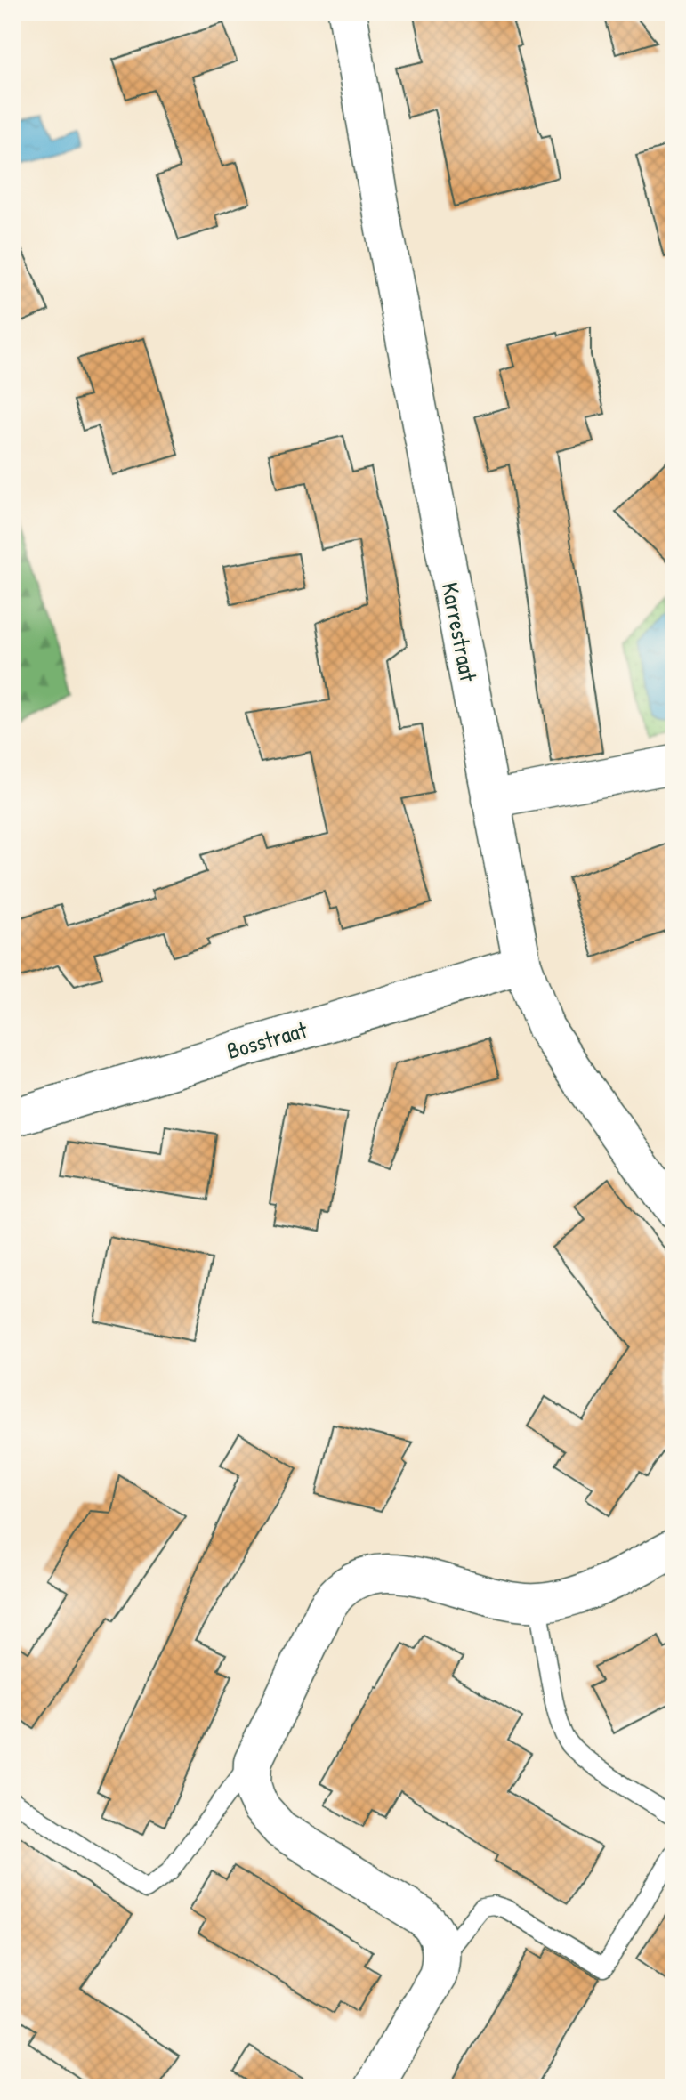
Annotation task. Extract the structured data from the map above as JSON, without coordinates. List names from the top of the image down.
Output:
{
  "streets": {
    "street": ["Karrestraat", "Bosstraat"]
  },
  "crossings": [
    ["Karrestraat", "Bosstraat"]
  ]
}
